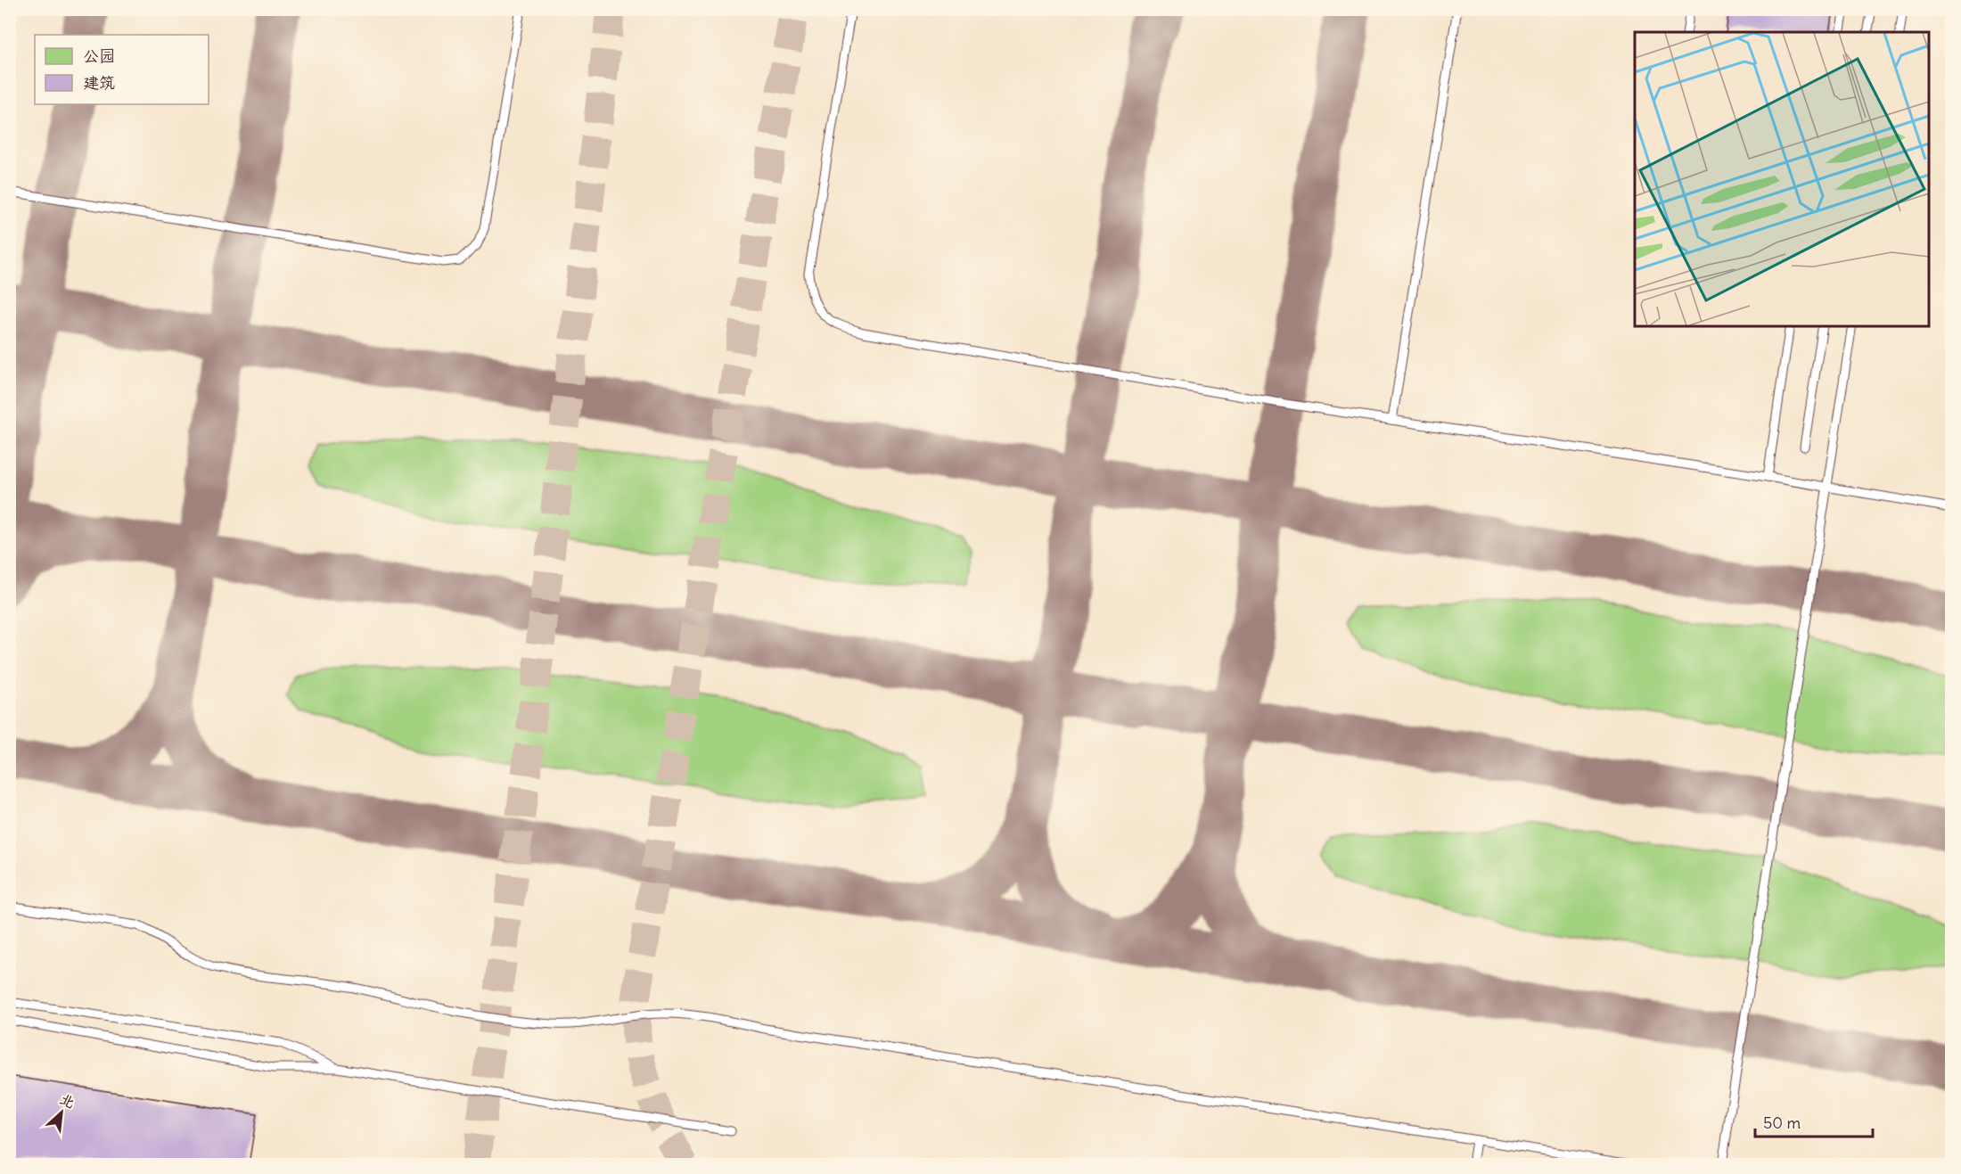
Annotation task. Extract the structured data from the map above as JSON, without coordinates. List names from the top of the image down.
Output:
{
  "legend": ["公园", "建筑"],
  "scale_bar": "50 m",
  "north": "top right"
}
